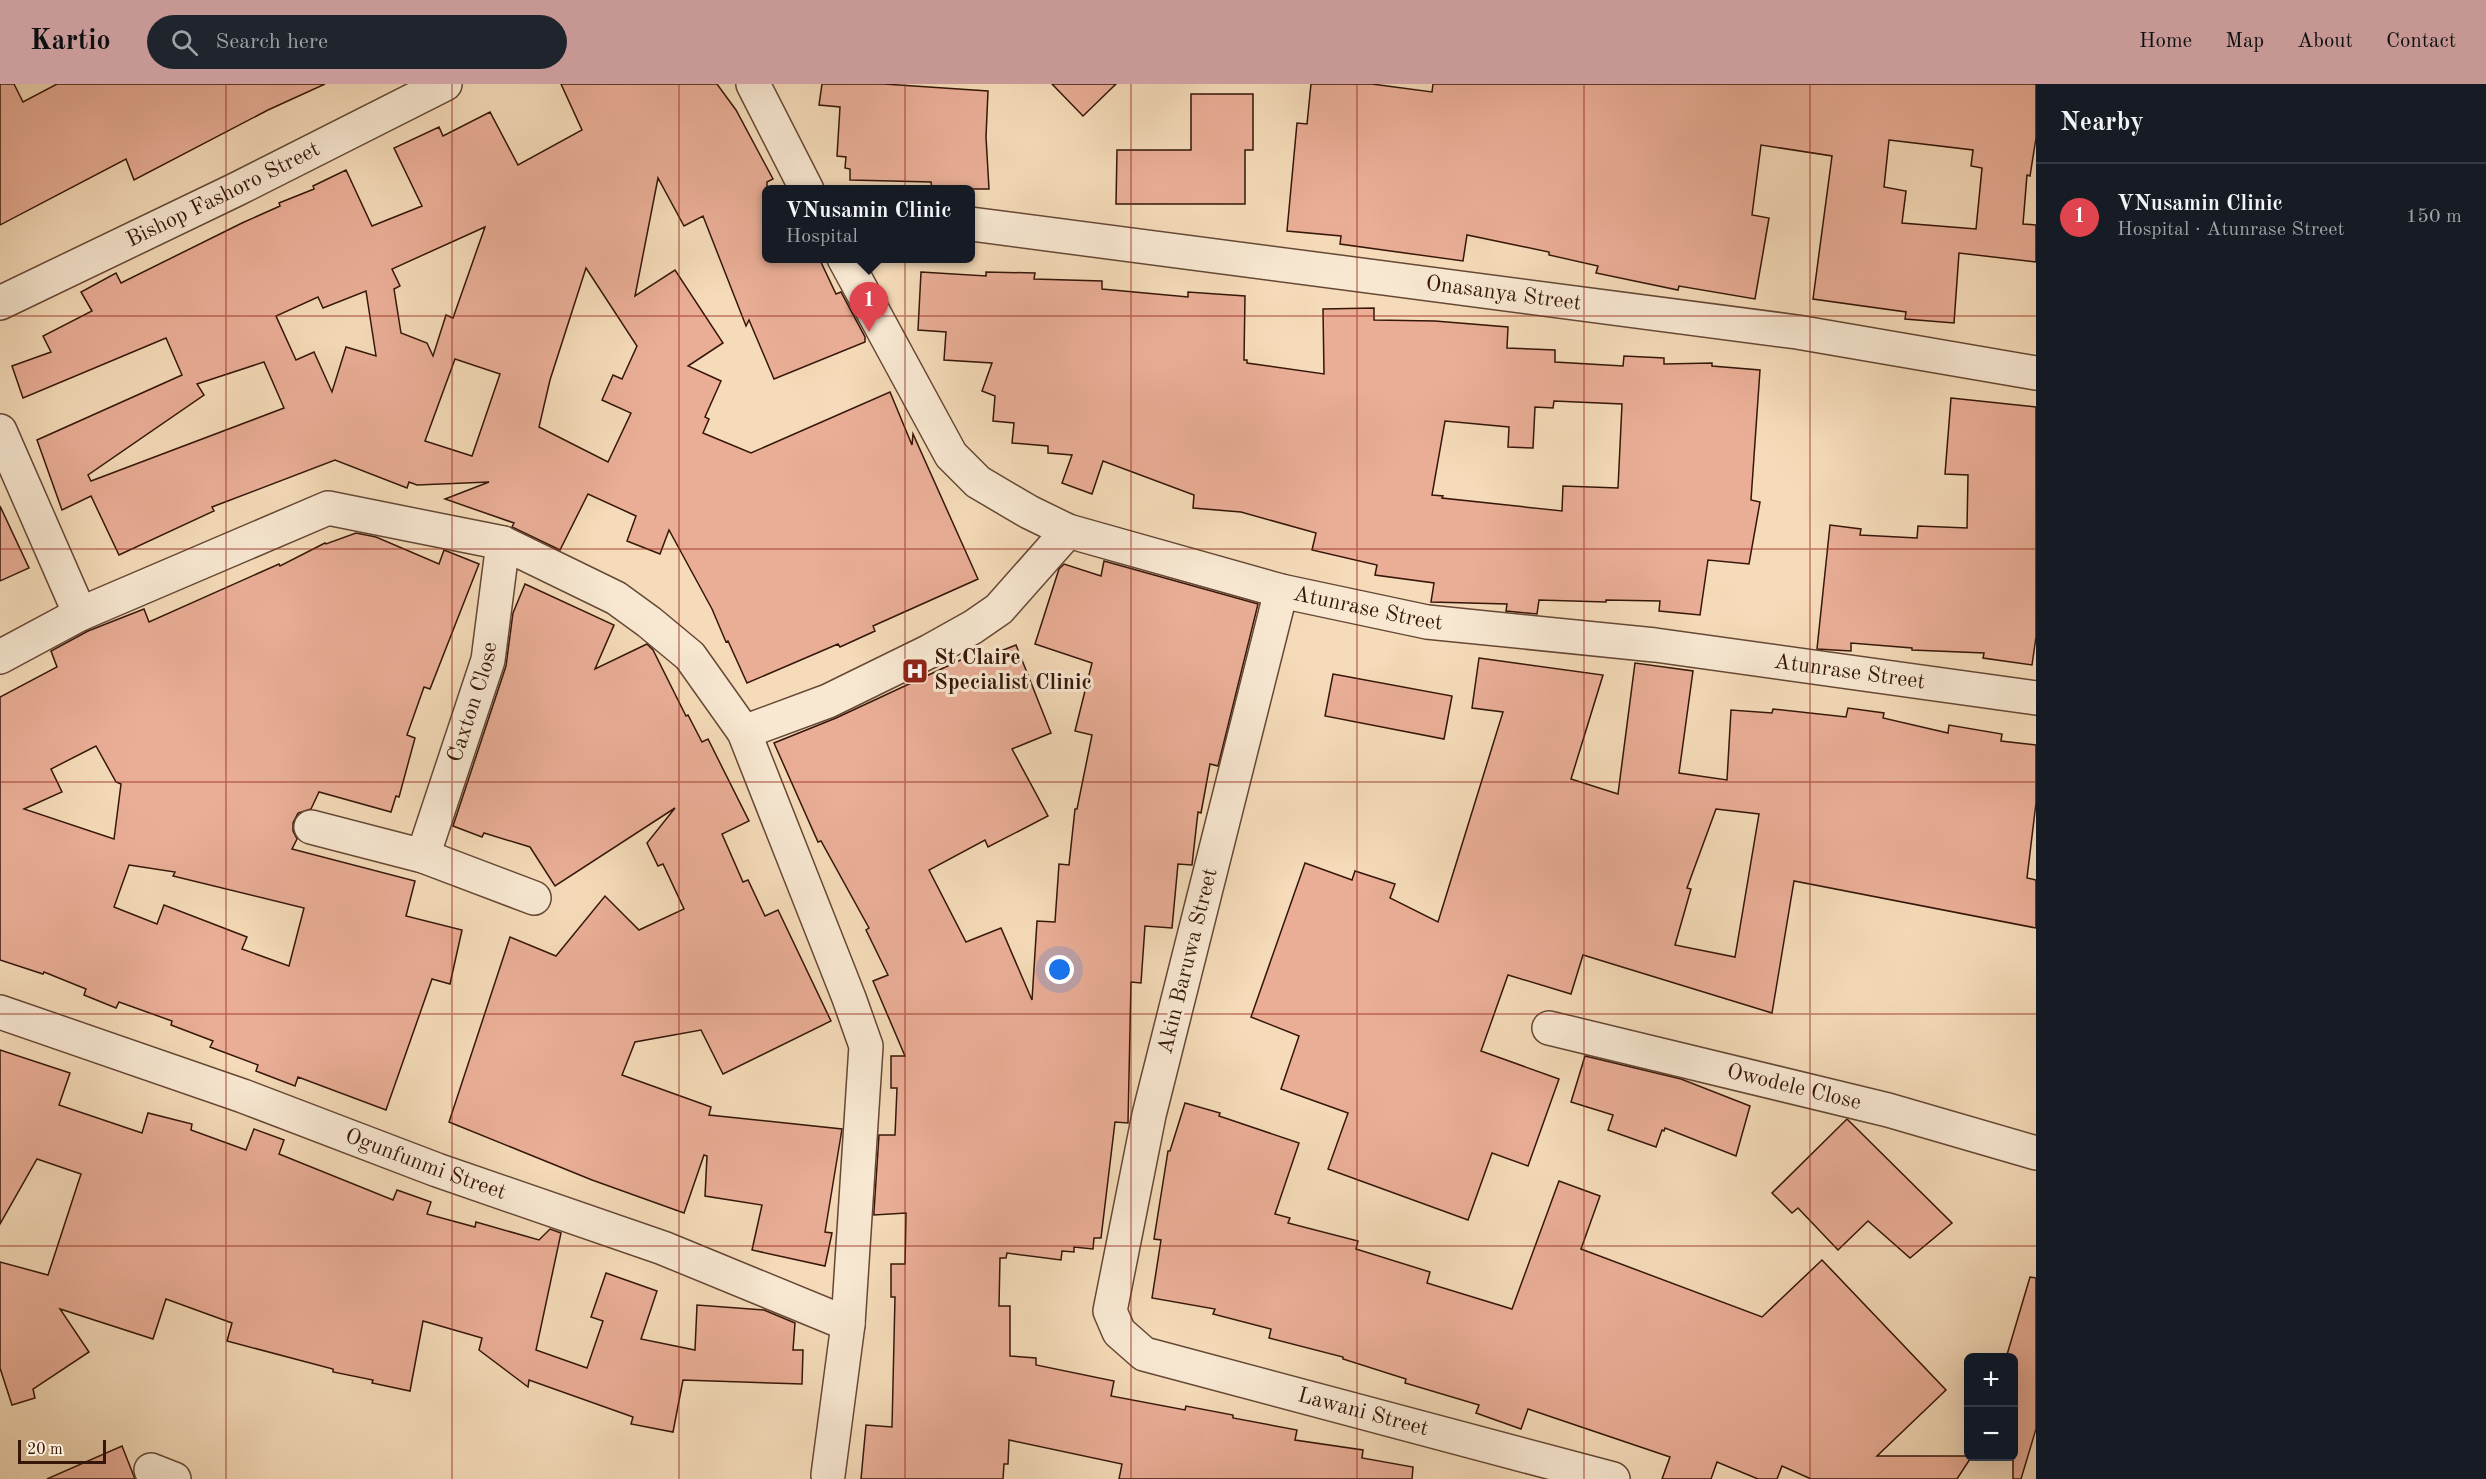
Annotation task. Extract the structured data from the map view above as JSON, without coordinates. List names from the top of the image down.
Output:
{
  "streets": {
    "street": [
      "Bishop Fashoro Street",
      "Onasanya Street",
      "Atunrase Street",
      "Caxton Close",
      "Akin Baruwa Street",
      "Owodele Close",
      "Ogunfunmi Street",
      "Lawani Street"
    ]
  },
  "crossings": [
    ["Atunrase Street", "Akin Baruwa Street"],
    ["Akin Baruwa Street", "Lawani Street"]
  ],
  "places": {
    "hospital": ["St Claire Specialist Clinic"]
  },
  "scale_bar": "20 m",
  "page": {
    "header": "Kartio",
    "search": "Search here",
    "nav": [
      "Home",
      "Map",
      "About",
      "Contact"
    ],
    "heading": "Nearby",
    "list": [
      {
        "mark": "1",
        "name": "VNusamin Clinic",
        "note": "Hospital · Atunrase Street",
        "value": "150 m"
      }
    ],
    "popup": ["VNusamin Clinic", "Hospital"],
    "pins": "1",
    "map_buttons": ["+", "−"],
    "scale": "20 m"
  }
}
